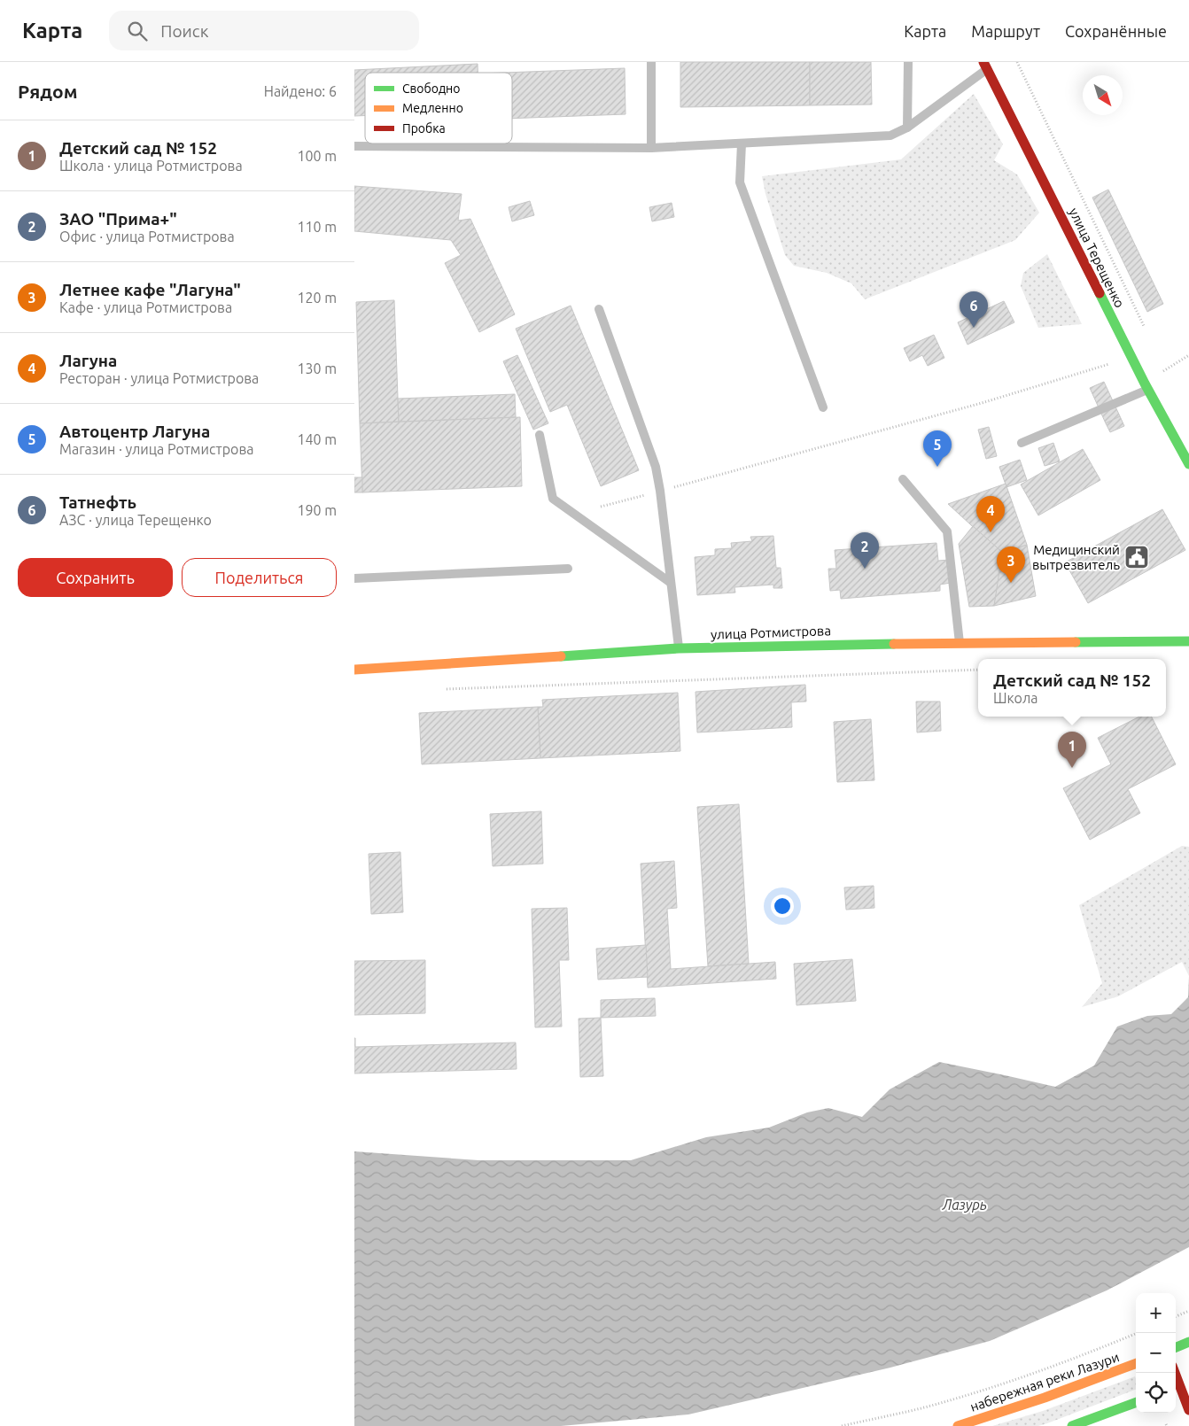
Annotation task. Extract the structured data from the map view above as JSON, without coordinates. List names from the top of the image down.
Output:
{
  "streets": {
    "street": ["улица Терещенко", "улица Ротмистрова", "набережная реки Лазури"]
  },
  "water": ["Лазурь"],
  "places": {
    "public building": ["Медицинский вытрезвитель"]
  },
  "legend": ["Свободно", "Медленно", "Пробка"],
  "north": "bottom right",
  "page": {
    "header": "Карта",
    "search": "Поиск",
    "nav": ["Карта", "Маршрут", "Сохранённые"],
    "heading": ["Рядом", "Найдено: 6"],
    "list": [
      {
        "mark": "1",
        "name": "Детский сад № 152",
        "note": "Школа · улица Ротмистрова",
        "value": "100 m"
      },
      {
        "mark": "2",
        "name": "ЗАО \"Прима+\"",
        "note": "Офис · улица Ротмистрова",
        "value": "110 m"
      },
      {
        "mark": "3",
        "name": "Летнее кафе \"Лагуна\"",
        "note": "Кафе · улица Ротмистрова",
        "value": "120 m"
      },
      {
        "mark": "4",
        "name": "Лагуна",
        "note": "Ресторан · улица Ротмистрова",
        "value": "130 m"
      },
      {
        "mark": "5",
        "name": "Автоцентр Лагуна",
        "note": "Магазин · улица Ротмистрова",
        "value": "140 m"
      },
      {
        "mark": "6",
        "name": "Татнефть",
        "note": "АЗС · улица Терещенко",
        "value": "190 m"
      }
    ],
    "pins": [
      "6",
      "5",
      "4",
      "2",
      "3",
      "1"
    ],
    "buttons": ["Сохранить", "Поделиться"],
    "popup": ["Детский сад № 152", "Школа"],
    "map_buttons": ["+", "−"]
  }
}
